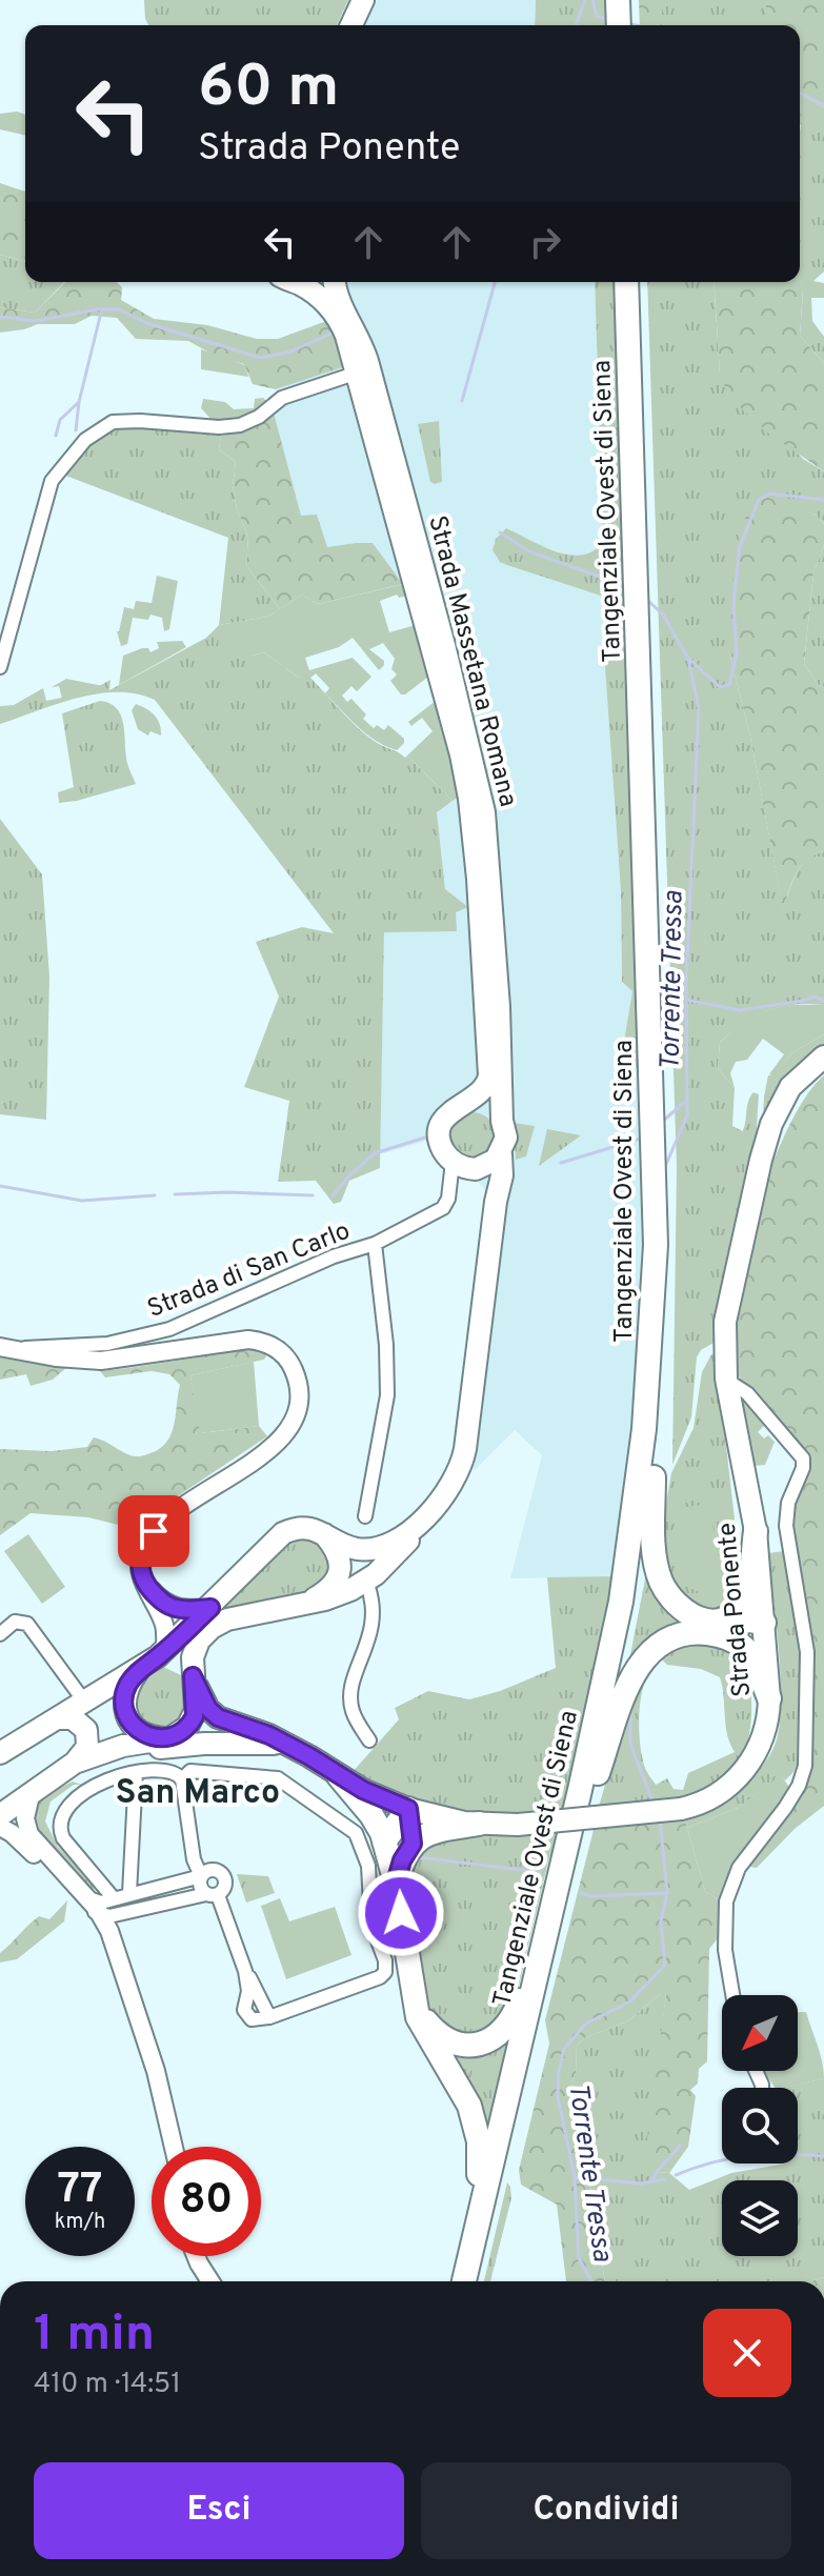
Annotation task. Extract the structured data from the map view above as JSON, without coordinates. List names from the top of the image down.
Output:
{
  "streets": {
    "highway": ["Tangenziale Ovest di Siena"],
    "main road": ["Strada Massetana Romana", "Strada Ponente"],
    "street": ["Strada di San Carlo"]
  },
  "crossings": [
    ["Strada Massetana Romana", "Strada di San Carlo"]
  ],
  "districts": ["San Marco"],
  "water": ["Torrente Tressa"],
  "north": "bottom left",
  "page": {
    "turn": ["60 m", "Strada Ponente"],
    "speed": "77 km/h",
    "limit": "80",
    "heading": ["1 min", "410 m · 14:51"],
    "buttons": ["Esci", "Condividi"]
  }
}
